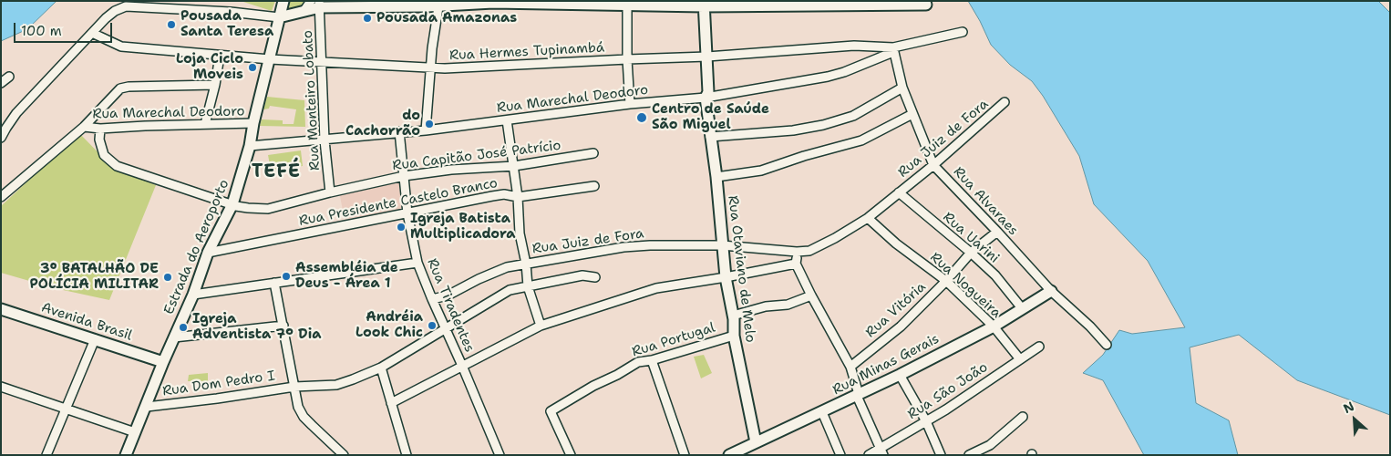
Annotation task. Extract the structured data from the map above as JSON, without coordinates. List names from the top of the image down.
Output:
{
  "streets": {
    "street": [
      "Rua Hermes Tupinambá",
      "Rua Marechal Deodoro",
      "Rua Monteiro Lobato",
      "Rua Juiz de Fora",
      "Rua Capitão José Patrício",
      "Rua Alvaraes",
      "Rua Presidente Castelo Branco",
      "Rua Uarini",
      "Estrada do Aeroporto",
      "Rua Otaviano de Melo",
      "Rua Nogueira",
      "Rua Tiradentes",
      "Rua Vitória",
      "Avenida Brasil",
      "Rua Portugal",
      "Rua Minas Gerais",
      "Rua Dom Pedro I",
      "Rua São João"
    ]
  },
  "crossings": [
    ["Rua Hermes Tupinambá", "Rua Marechal Deodoro"],
    ["Rua Hermes Tupinambá", "Rua Monteiro Lobato"],
    ["Rua Hermes Tupinambá", "Rua Alvaraes"],
    ["Rua Hermes Tupinambá", "Estrada do Aeroporto"],
    ["Rua Hermes Tupinambá", "Rua Otaviano de Melo"],
    ["Rua Marechal Deodoro", "Rua Monteiro Lobato"],
    ["Rua Marechal Deodoro", "Rua Capitão José Patrício"],
    ["Rua Marechal Deodoro", "Rua Alvaraes"],
    ["Rua Marechal Deodoro", "Estrada do Aeroporto"],
    ["Rua Marechal Deodoro", "Rua Otaviano de Melo"],
    ["Rua Marechal Deodoro", "Rua Tiradentes"],
    ["Rua Monteiro Lobato", "Rua Capitão José Patrício"],
    ["Rua Juiz de Fora", "Rua Alvaraes"],
    ["Rua Juiz de Fora", "Rua Uarini"],
    ["Rua Juiz de Fora", "Rua Otaviano de Melo"],
    ["Rua Juiz de Fora", "Rua Nogueira"],
    ["Rua Juiz de Fora", "Rua Tiradentes"],
    ["Rua Capitão José Patrício", "Estrada do Aeroporto"],
    ["Rua Capitão José Patrício", "Rua Tiradentes"],
    ["Rua Alvaraes", "Rua Vitória"],
    ["Rua Alvaraes", "Rua Minas Gerais"],
    ["Rua Presidente Castelo Branco", "Estrada do Aeroporto"],
    ["Rua Presidente Castelo Branco", "Rua Tiradentes"],
    ["Rua Uarini", "Rua Vitória"],
    ["Rua Uarini", "Rua Minas Gerais"],
    ["Estrada do Aeroporto", "Avenida Brasil"],
    ["Estrada do Aeroporto", "Rua Dom Pedro I"],
    ["Rua Otaviano de Melo", "Rua Portugal"],
    ["Rua Otaviano de Melo", "Rua Minas Gerais"],
    ["Rua Nogueira", "Rua Vitória"],
    ["Rua Nogueira", "Rua Minas Gerais"],
    ["Rua Nogueira", "Rua São João"],
    ["Rua Tiradentes", "Rua Dom Pedro I"]
  ],
  "districts": ["TEFÉ"],
  "places": [
    "Pousada Amazonas",
    "Pousada Santa Teresa",
    "Loja Ciclo Moveis",
    "Centro de Saúde São Miguel",
    "do Cachorrão",
    "Igreja Batista Multiplicadora",
    "Assembléia de Deus - Área 1",
    "3º BATALHÃO DE POLÍCIA MILITAR",
    "Andréia Look Chic",
    "Igreja Adventista 7° Dia"
  ],
  "scale_bar": "100 m",
  "north": "top left"
}
